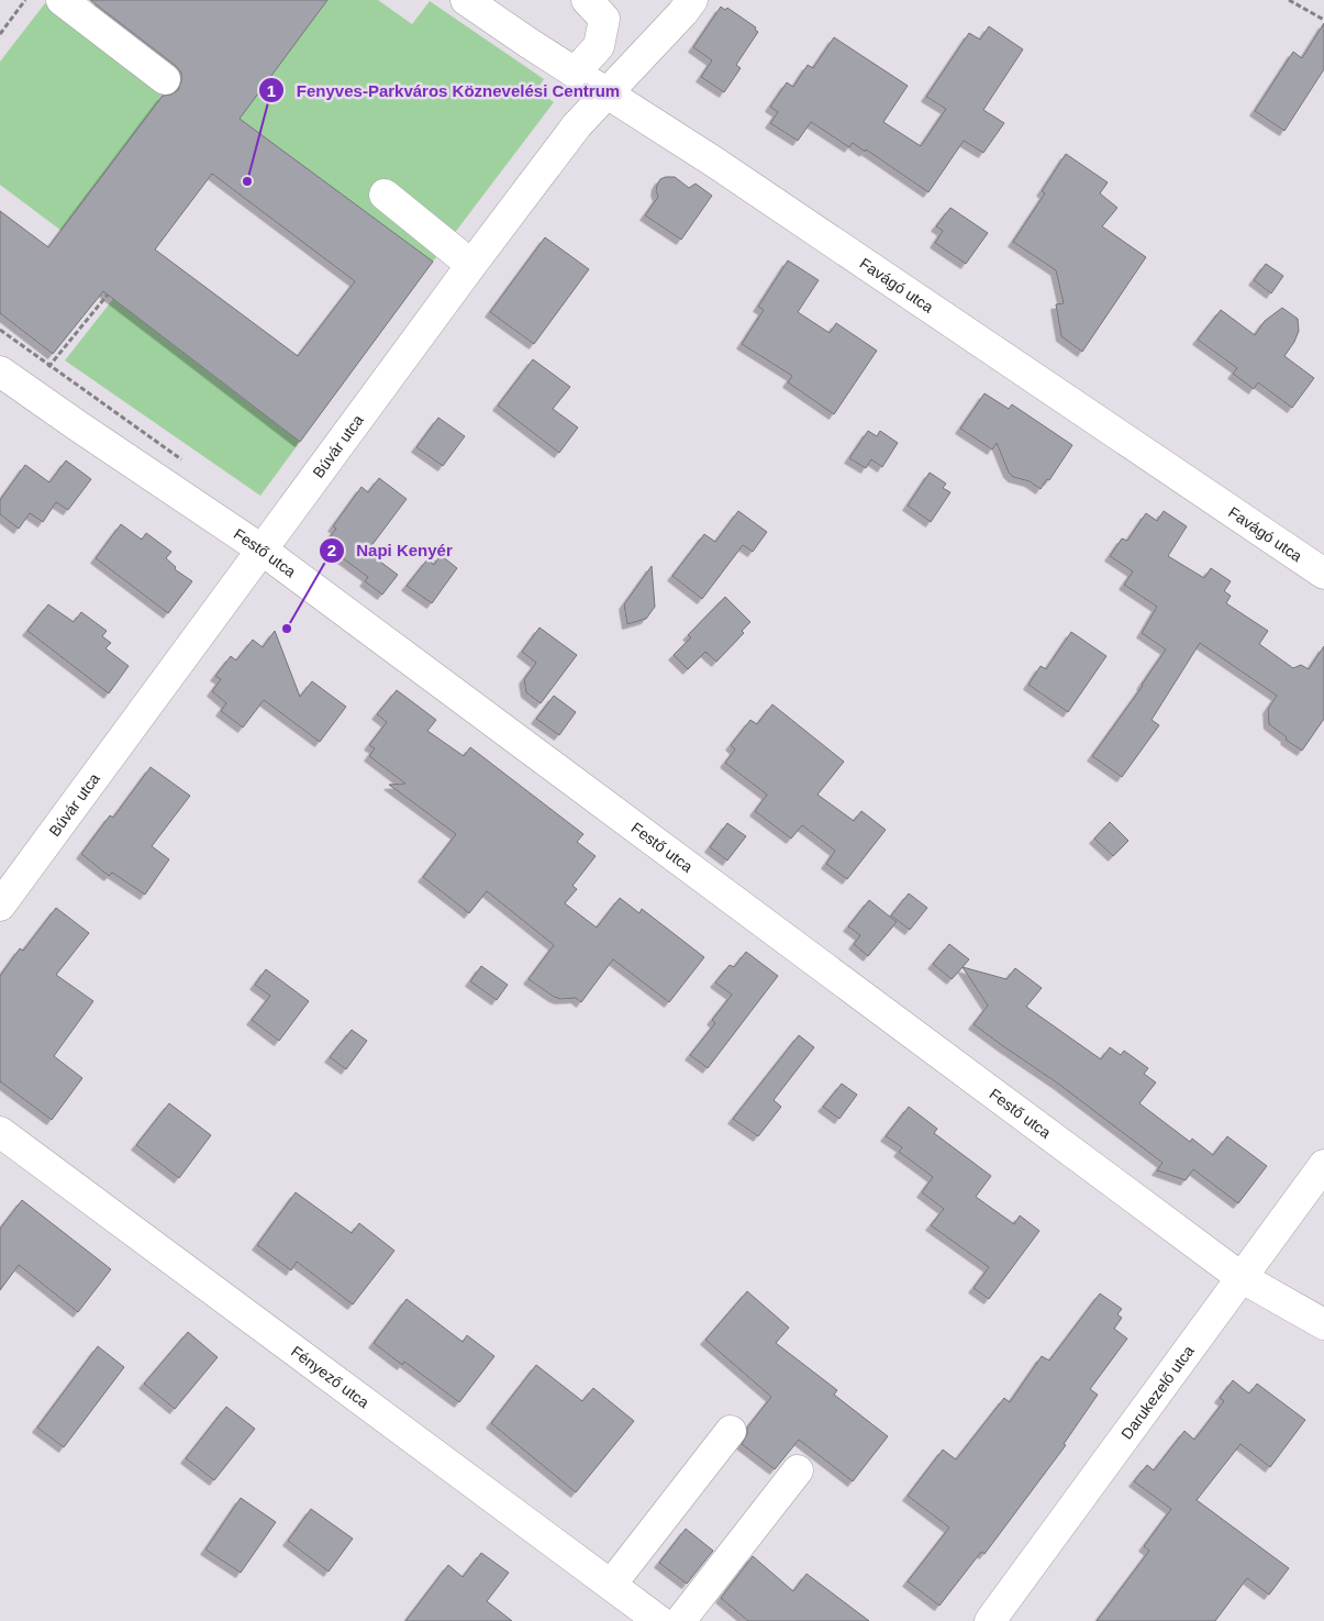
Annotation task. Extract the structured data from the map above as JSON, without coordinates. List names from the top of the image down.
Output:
{
  "streets": {
    "street": [
      "Favágó utca",
      "Búvár utca",
      "Festő utca",
      "Fényező utca",
      "Darukezelő utca"
    ]
  },
  "crossings": [
    ["Favágó utca", "Búvár utca"],
    ["Búvár utca", "Festő utca"],
    ["Festő utca", "Darukezelő utca"]
  ],
  "places": ["Fenyves-Parkváros Köznevelési Centrum", "Napi Kenyér"]
}
